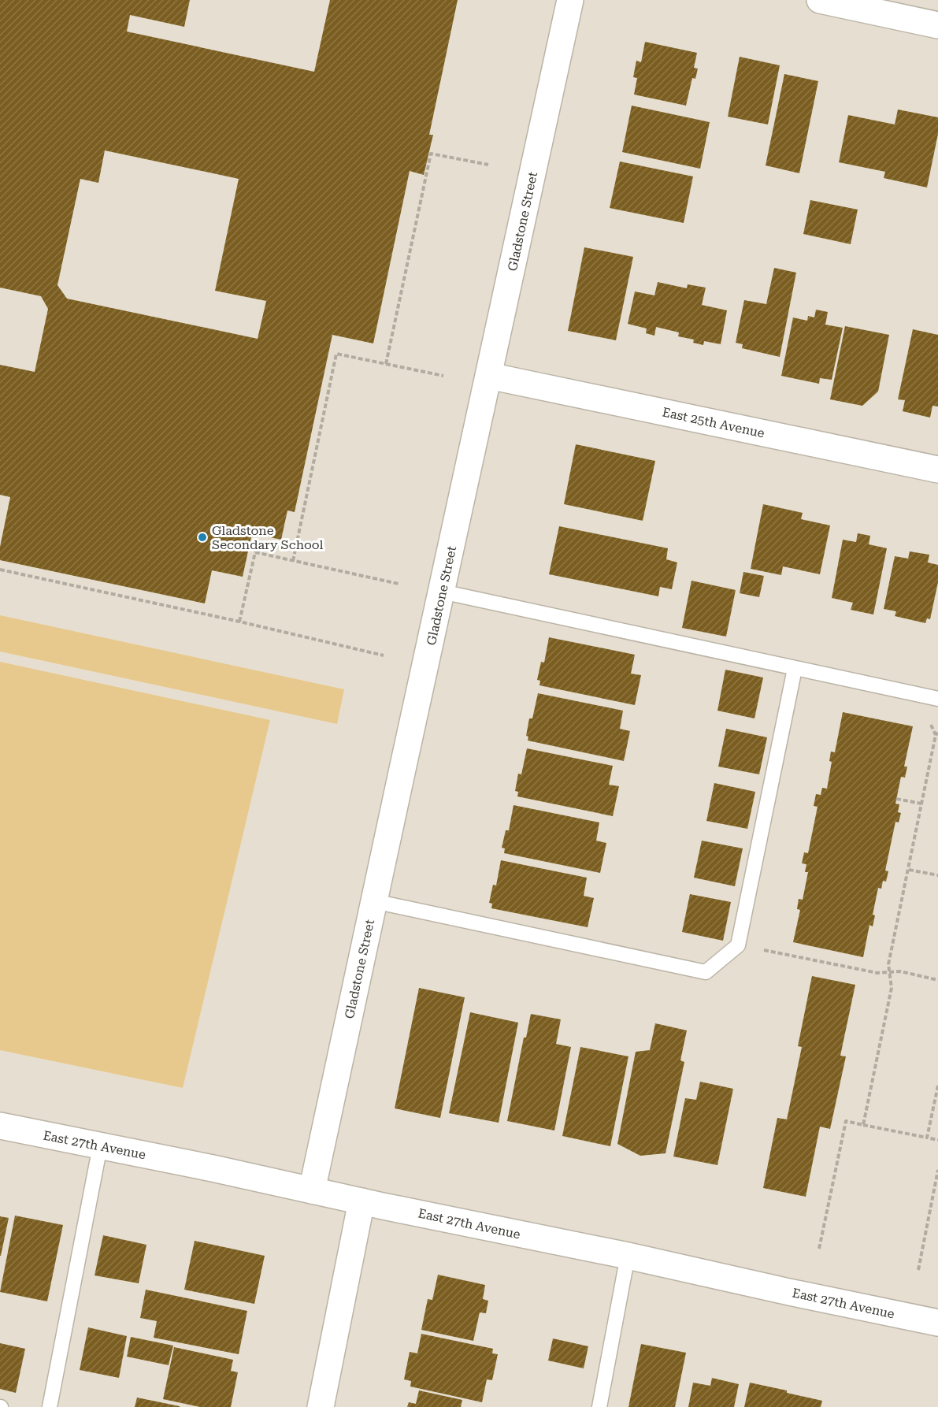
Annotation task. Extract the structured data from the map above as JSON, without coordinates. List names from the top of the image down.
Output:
{
  "streets": {
    "street": ["Gladstone Street", "East 25th Avenue", "East 27th Avenue"]
  },
  "crossings": [
    ["Gladstone Street", "East 25th Avenue"],
    ["Gladstone Street", "East 27th Avenue"]
  ],
  "places": ["Gladstone Secondary School"]
}
